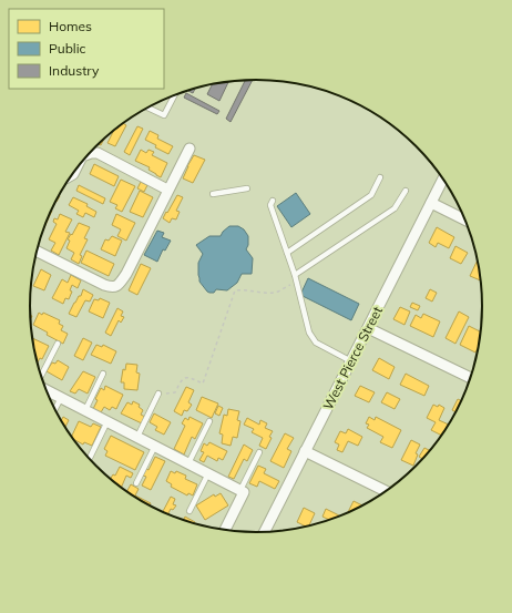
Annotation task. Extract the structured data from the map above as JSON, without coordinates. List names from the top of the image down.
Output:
{
  "streets": {
    "street": ["West Pierce Street"]
  },
  "legend": ["Homes", "Public", "Industry"]
}
